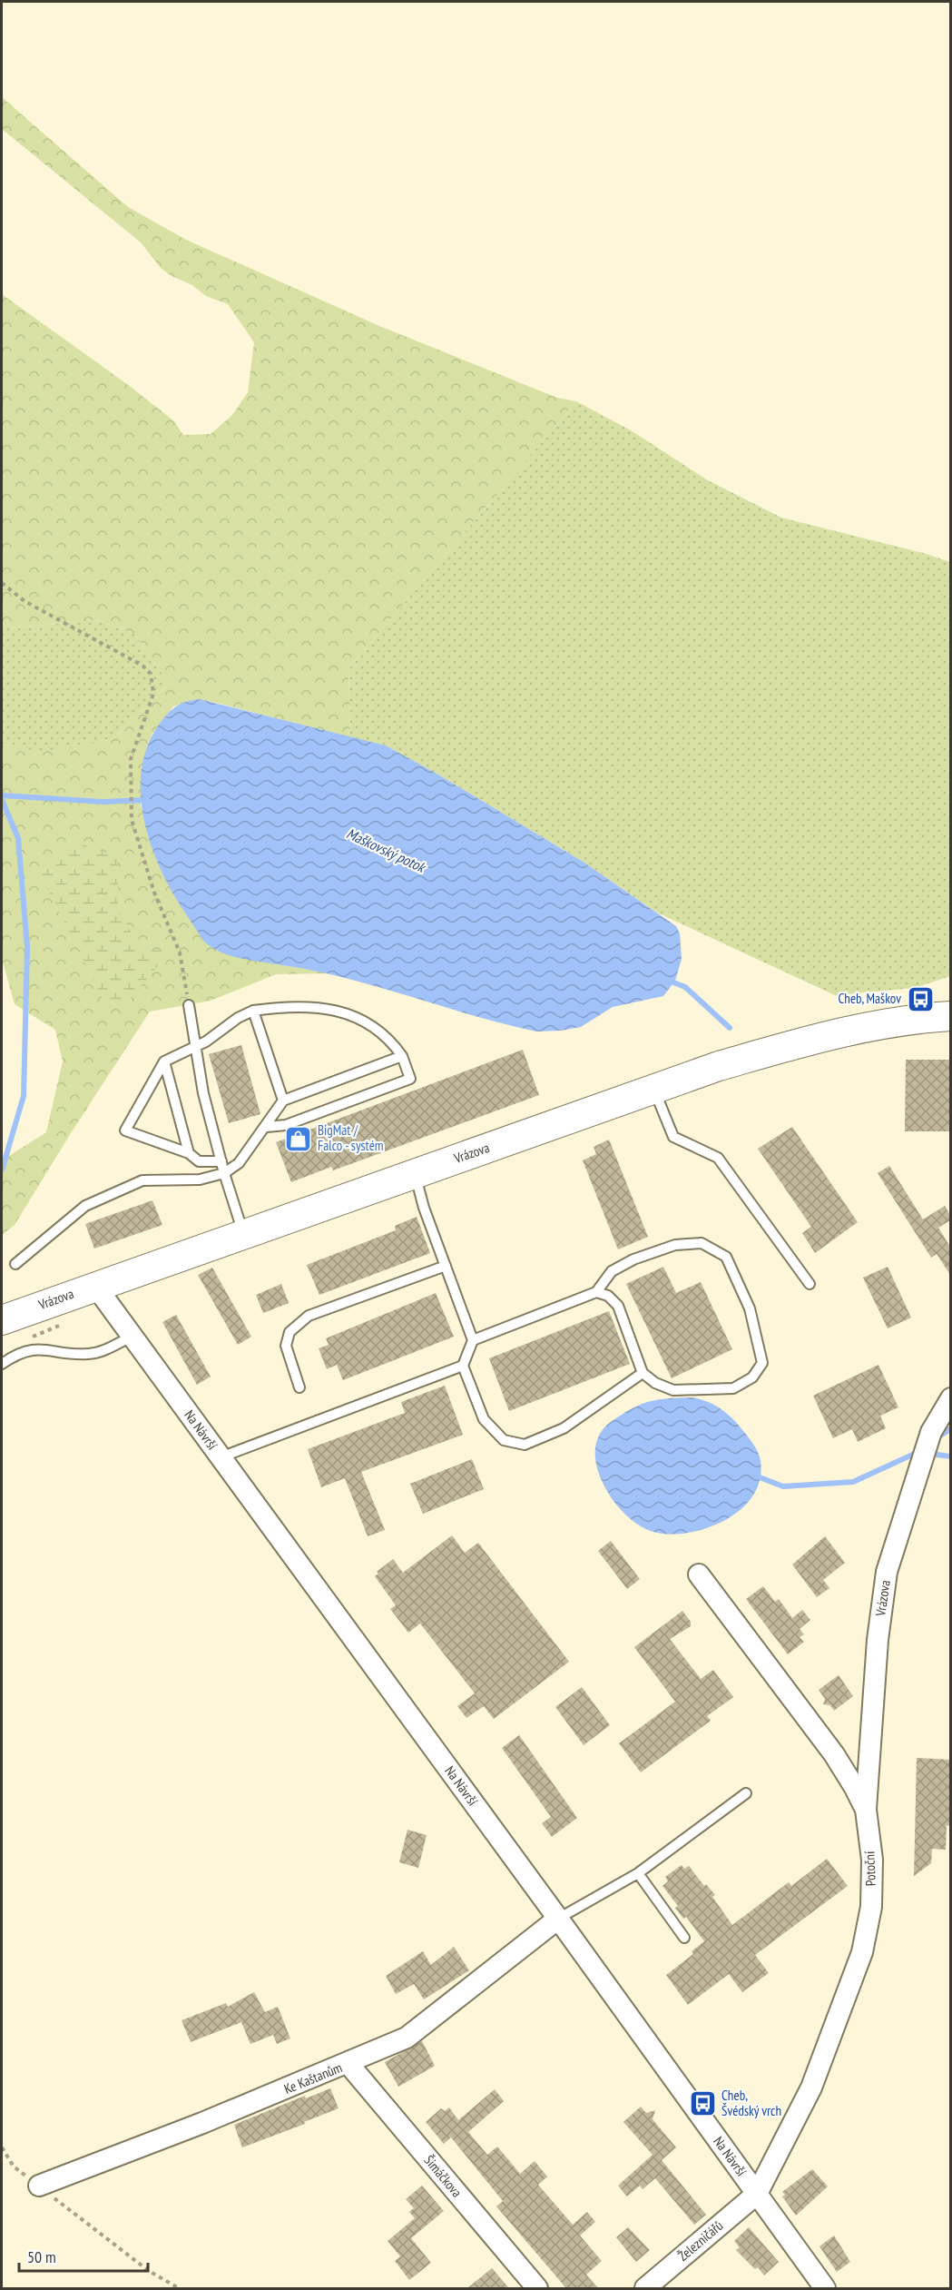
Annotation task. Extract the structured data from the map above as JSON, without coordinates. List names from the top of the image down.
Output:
{
  "streets": {
    "street": [
      "Vrázova",
      "Na Návrší",
      "Potoční",
      "Ke Kaštanům",
      "Šimáčkova",
      "Železničářů"
    ]
  },
  "crossings": [
    ["Vrázova", "Na Návrší"],
    ["Vrázova", "Potoční"],
    ["Na Návrší", "Potoční"],
    ["Na Návrší", "Ke Kaštanům"],
    ["Na Návrší", "Železničářů"],
    ["Potoční", "Železničářů"],
    ["Ke Kaštanům", "Šimáčkova"]
  ],
  "water": ["Maškovský potok"],
  "places": {
    "bus stop": ["Cheb, Maškov", "Cheb, Švédský vrch"],
    "shop": ["BigMat / Falco - systém"]
  },
  "scale_bar": "50 m"
}
